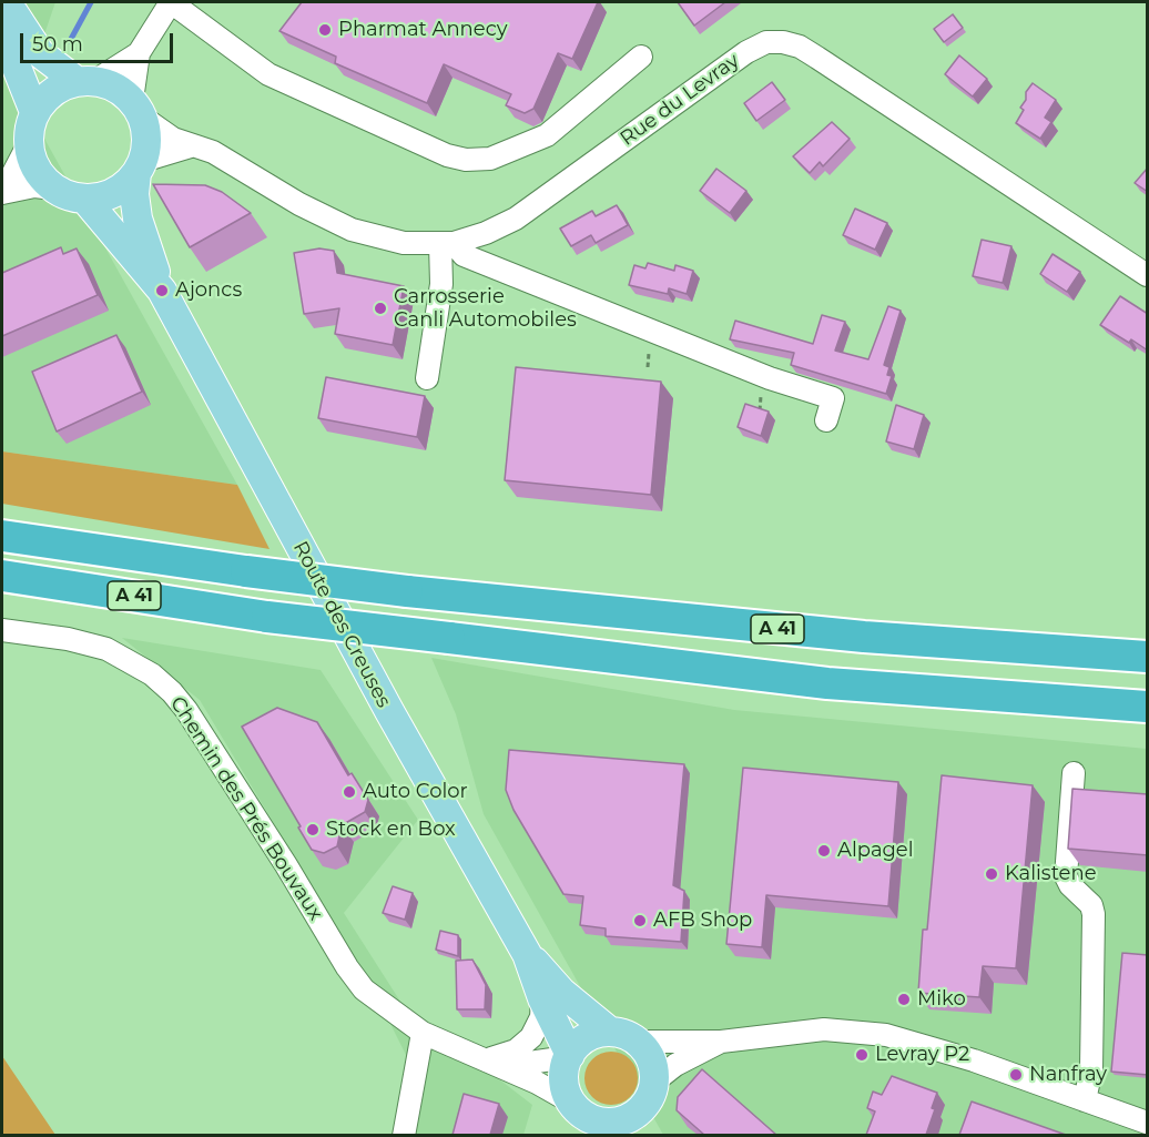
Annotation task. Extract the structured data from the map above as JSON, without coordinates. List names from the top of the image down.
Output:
{
  "streets": {
    "highway": ["A 41"],
    "main road": ["Route des Creuses"],
    "street": ["Rue du Levray", "Chemin des Prés Bouvaux"]
  },
  "crossings": [
    ["Rue du Levray", "Route des Creuses"]
  ],
  "places": [
    "Pharmat Annecy",
    "Ajoncs",
    "Carrosserie Canli Automobiles",
    "Auto Color",
    "Stock en Box",
    "Alpagel",
    "Kalistene",
    "AFB Shop",
    "Miko",
    "Levray P2",
    "Nanfray"
  ],
  "scale_bar": "50 m"
}
